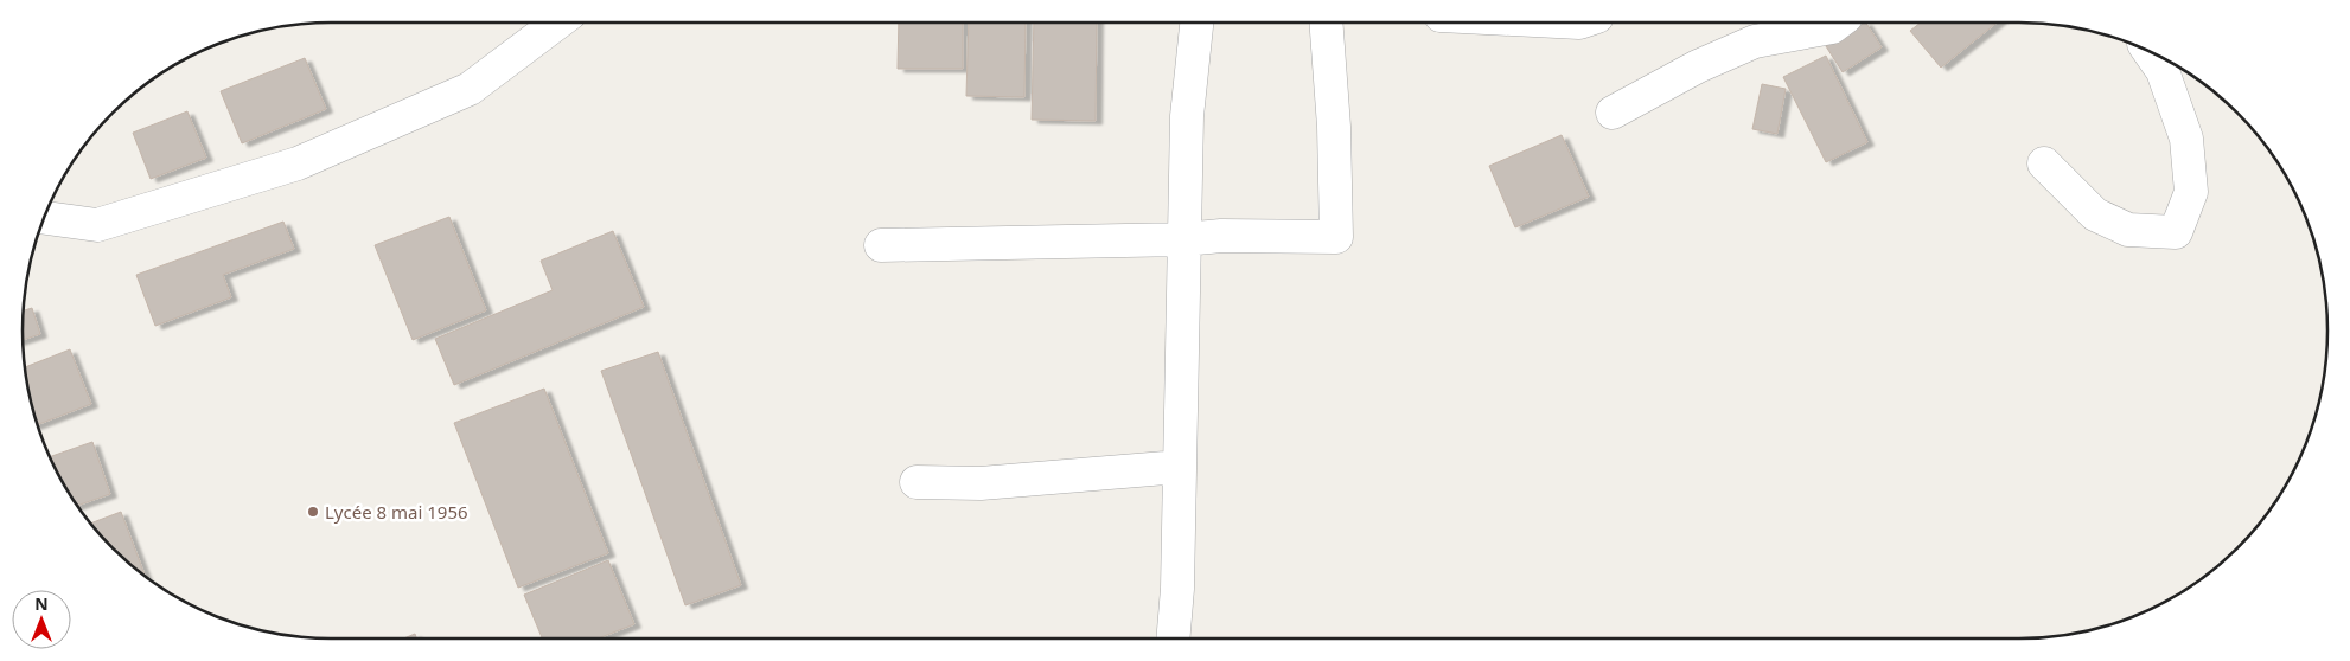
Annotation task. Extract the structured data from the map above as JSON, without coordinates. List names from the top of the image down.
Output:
{
  "places": ["Lycée 8 mai 1956"],
  "north": "top"
}
